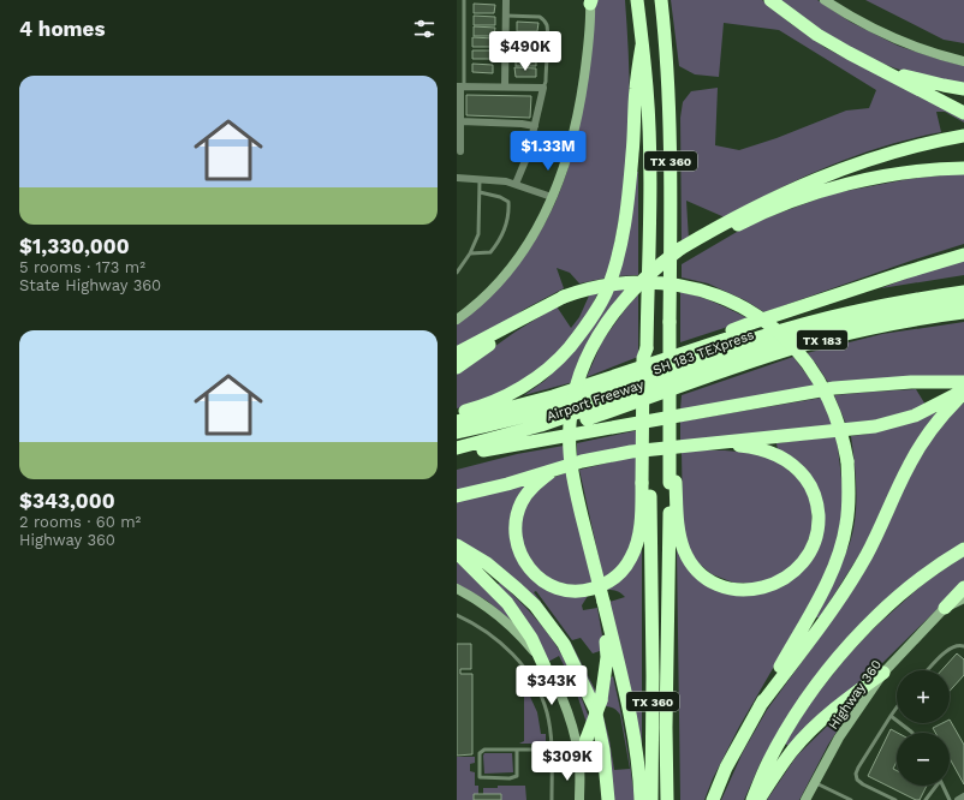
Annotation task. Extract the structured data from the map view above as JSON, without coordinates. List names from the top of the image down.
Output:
{
  "streets": {
    "highway": [
      "TX 360",
      "TX 183",
      "SH 183 TEXpress",
      "Airport Freeway"
    ],
    "main road": ["Highway 360"]
  },
  "page": {
    "heading": "4 homes",
    "price": [
      "$490K",
      "$1.33M",
      "$343K",
      "$309K"
    ],
    "list": [
      {
        "name": "$1,330,000",
        "note": "5 rooms · 173 m² · State Highway 360"
      },
      {
        "name": "$343,000",
        "note": "2 rooms · 60 m² · Highway 360"
      }
    ],
    "map_buttons": ["+", "−"]
  }
}
